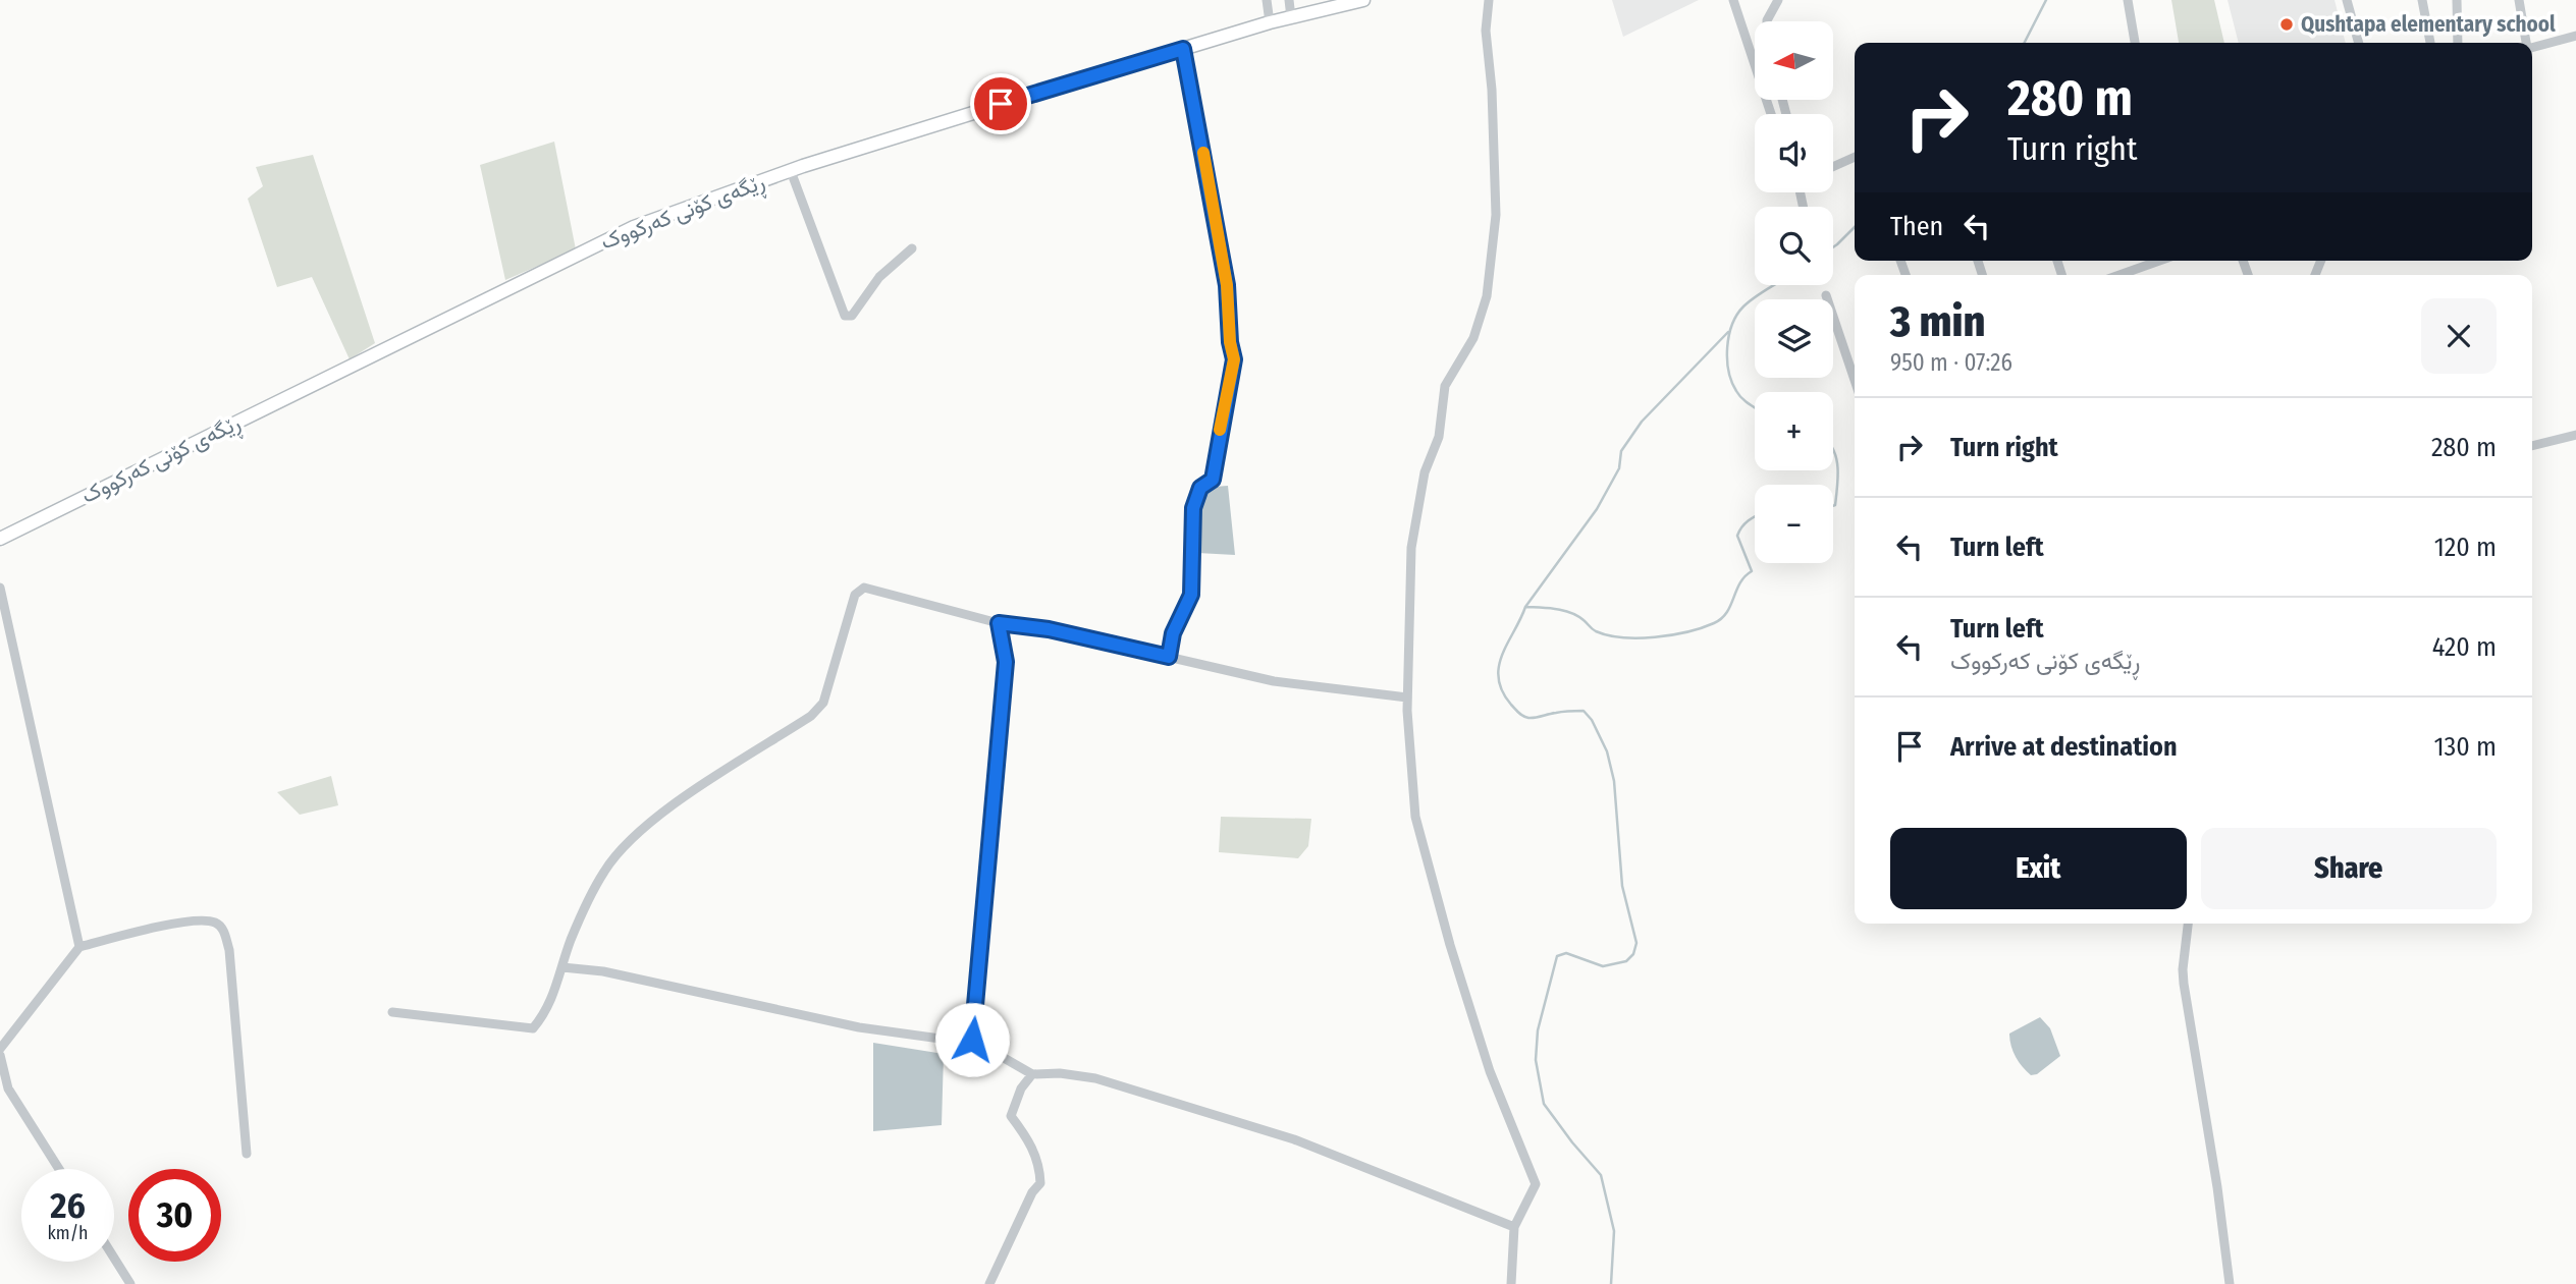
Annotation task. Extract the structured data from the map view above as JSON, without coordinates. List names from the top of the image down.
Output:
{
  "streets": {
    "street": ["ڕێگەی کۆنی کەرکووک"]
  },
  "places": ["Qushtapa elementary school"],
  "north": "left",
  "page": {
    "map_buttons": ["+", "−"],
    "turn": ["280 m", "Turn right"],
    "then": "Then",
    "heading": ["3 min", "950 m · 07:26"],
    "list": [
      {
        "name": "Turn right",
        "value": "280 m"
      },
      {
        "name": "Turn left",
        "value": "120 m"
      },
      {
        "name": "Turn left",
        "note": "ڕێگەی کۆنی کەرکووک",
        "value": "420 m"
      },
      {
        "name": "Arrive at destination",
        "value": "130 m"
      }
    ],
    "buttons": ["Exit", "Share"],
    "speed": "26 km/h",
    "limit": "30"
  }
}
